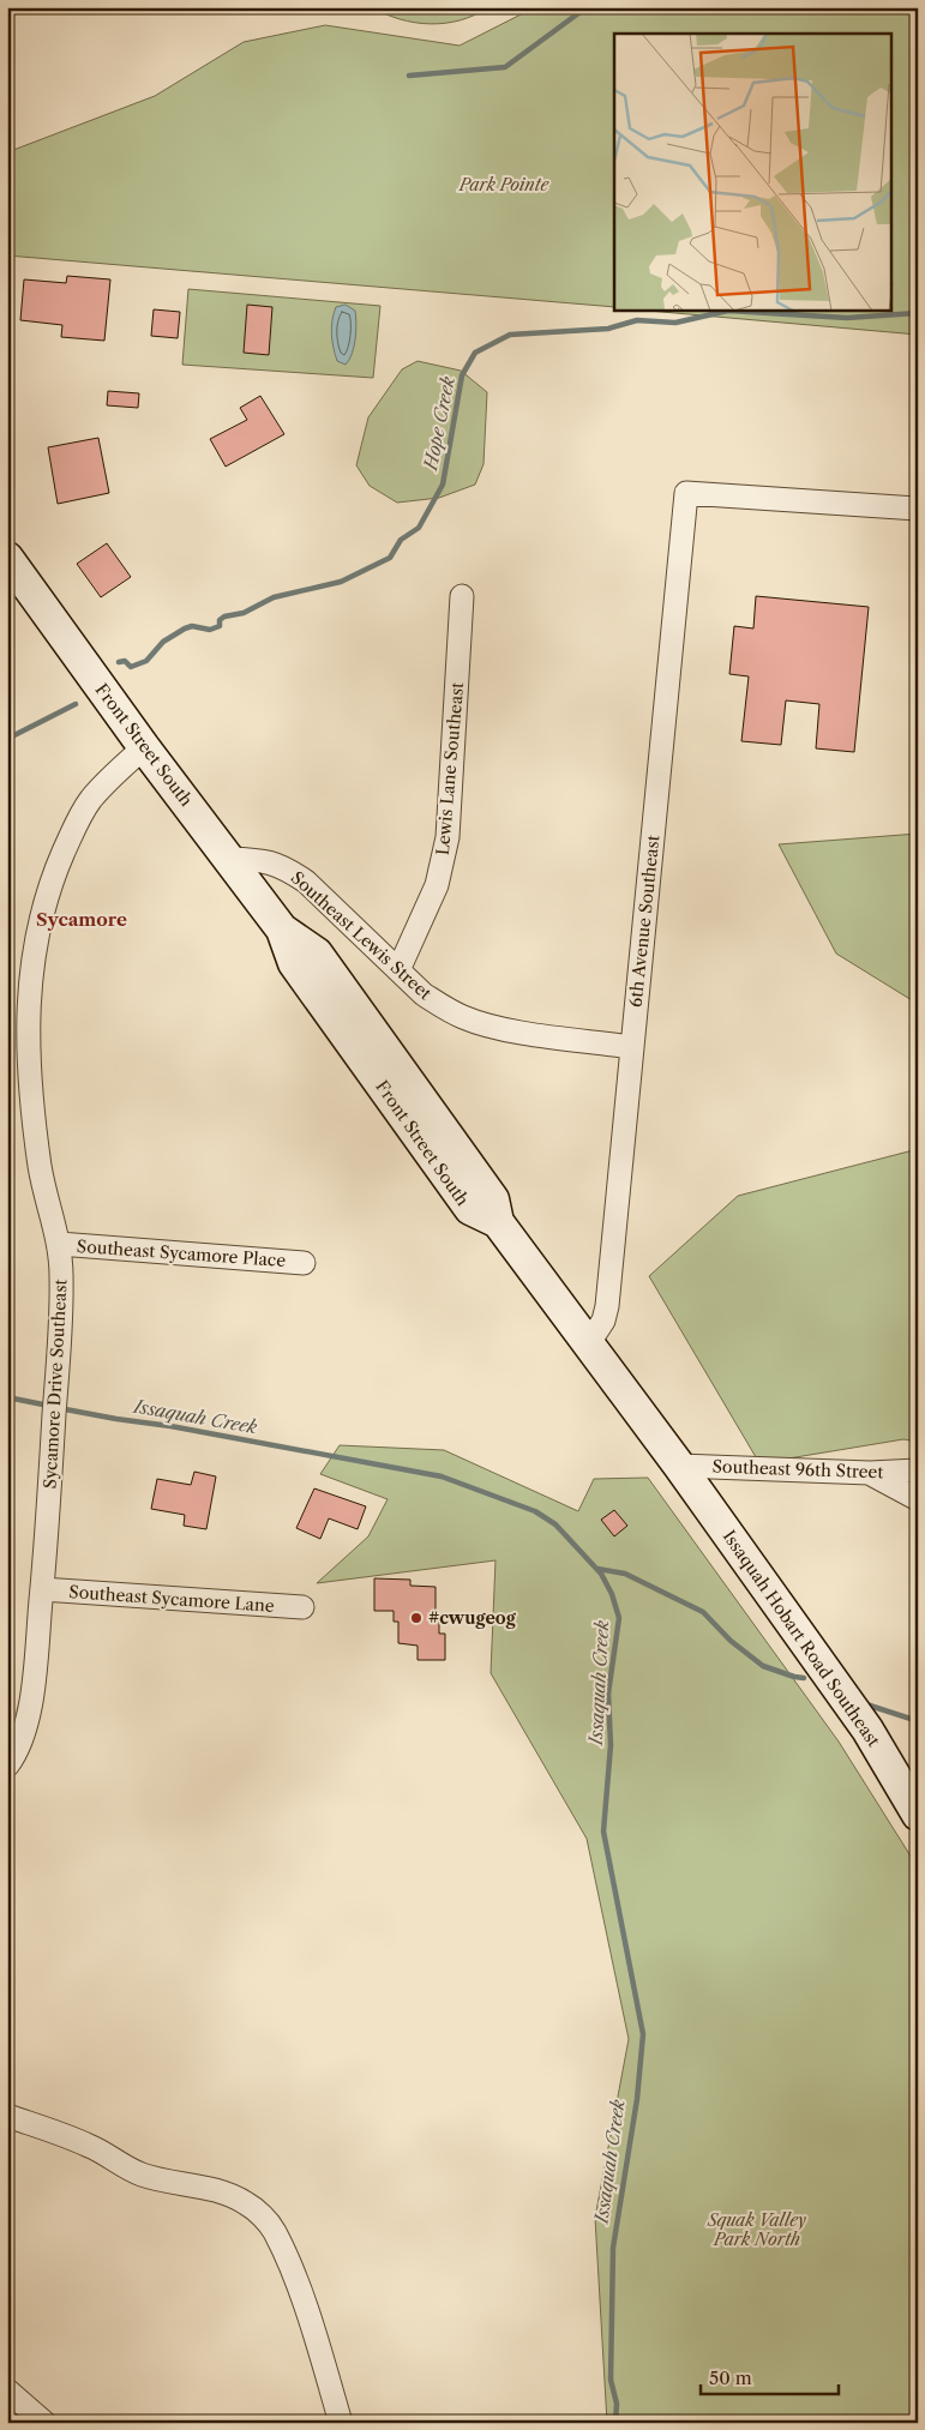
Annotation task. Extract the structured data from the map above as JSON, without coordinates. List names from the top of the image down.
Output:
{
  "streets": {
    "main road": ["Front Street South", "Issaquah Hobart Road Southeast"],
    "street": [
      "Lewis Lane Southeast",
      "6th Avenue Southeast",
      "Southeast Lewis Street",
      "Southeast Sycamore Place",
      "Sycamore Drive Southeast",
      "Southeast 96th Street",
      "Southeast Sycamore Lane"
    ]
  },
  "crossings": [
    ["Front Street South", "6th Avenue Southeast"],
    ["Front Street South", "Southeast Lewis Street"],
    ["Front Street South", "Sycamore Drive Southeast"],
    ["Front Street South", "Southeast 96th Street"],
    ["Front Street South", "Issaquah Hobart Road Southeast"],
    ["Lewis Lane Southeast", "Southeast Lewis Street"],
    ["6th Avenue Southeast", "Southeast Lewis Street"],
    ["Southeast Sycamore Place", "Sycamore Drive Southeast"],
    ["Sycamore Drive Southeast", "Southeast Sycamore Lane"],
    ["Southeast 96th Street", "Issaquah Hobart Road Southeast"]
  ],
  "districts": ["Sycamore"],
  "water": ["Hope Creek", "Issaquah Creek"],
  "parks": ["Park Pointe", "Squak Valley Park North"],
  "places": ["#cwugeog"],
  "scale_bar": "50 m"
}
